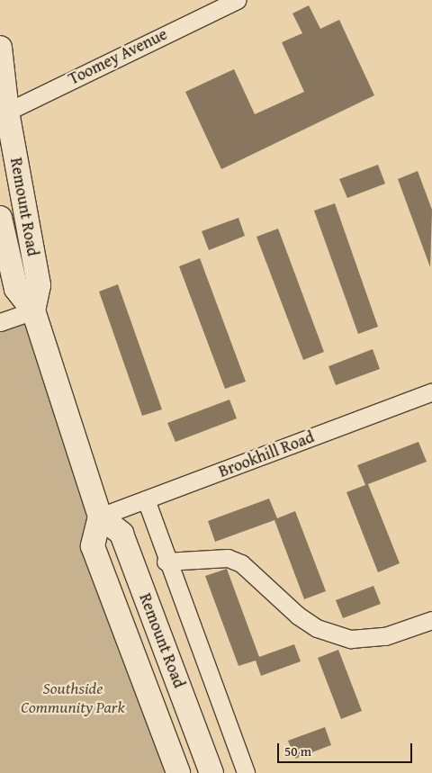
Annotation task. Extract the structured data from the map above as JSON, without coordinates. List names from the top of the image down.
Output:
{
  "streets": {
    "main road": ["Remount Road"],
    "street": ["Toomey Avenue", "Brookhill Road"]
  },
  "crossings": [
    ["Toomey Avenue", "Remount Road"],
    ["Remount Road", "Brookhill Road"]
  ],
  "parks": ["Southside Community Park"],
  "scale_bar": "50 m"
}
